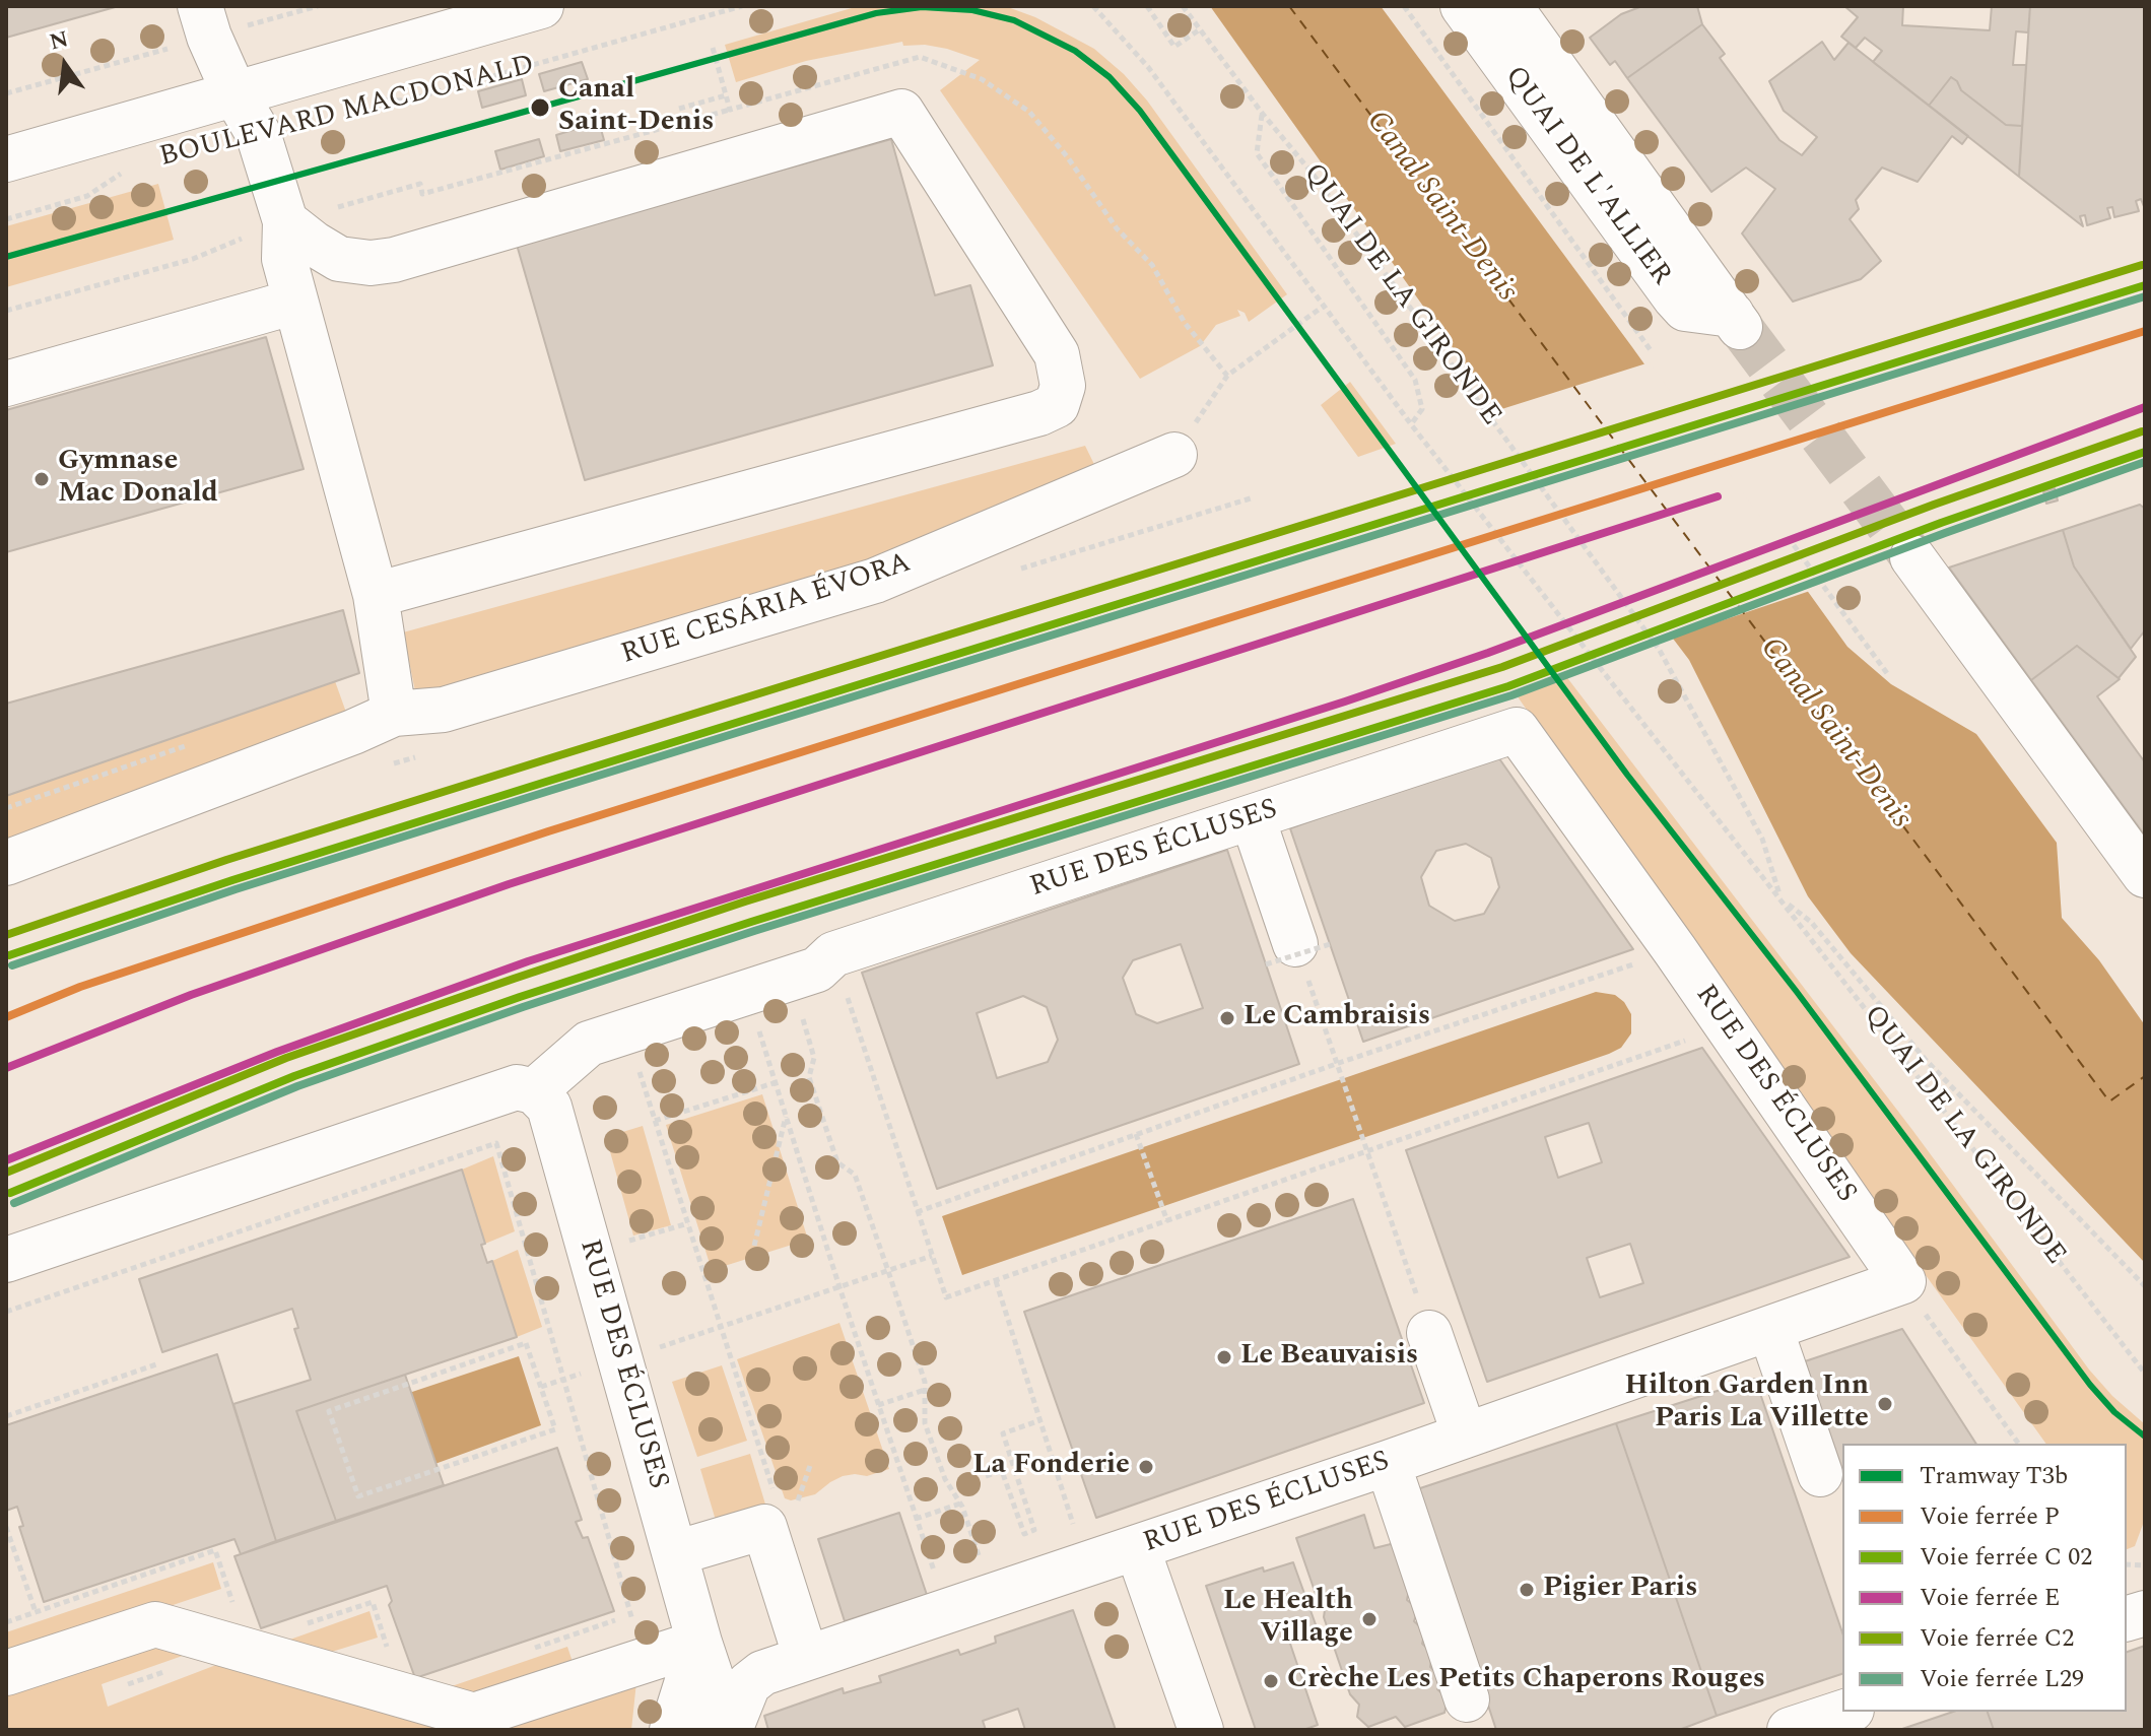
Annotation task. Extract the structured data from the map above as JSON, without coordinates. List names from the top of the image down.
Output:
{
  "streets": {
    "street": [
      "BOULEVARD MACDONALD",
      "QUAI DE L'ALLIER",
      "RUE CESÁRIA ÉVORA",
      "RUE DES ÉCLUSES"
    ],
    "path": ["QUAI DE LA GIRONDE"]
  },
  "water": ["Canal Saint-Denis"],
  "places": [
    "Canal Saint-Denis",
    "Gymnase Mac Donald",
    "Le Cambraisis",
    "Le Beauvaisis",
    "Hilton Garden Inn Paris La Villette",
    "La Fonderie",
    "Pigier Paris",
    "Le Health Village",
    "Crèche Les Petits Chaperons Rouges"
  ],
  "lines": [
    "tram line T3b",
    "rail line C2",
    "rail line L29",
    "rail line P",
    "rail line E"
  ],
  "legend": [
    "Tramway T3b",
    "Voie ferrée P",
    "Voie ferrée C 02",
    "Voie ferrée E",
    "Voie ferrée C2",
    "Voie ferrée L29"
  ],
  "north": "top"
}
